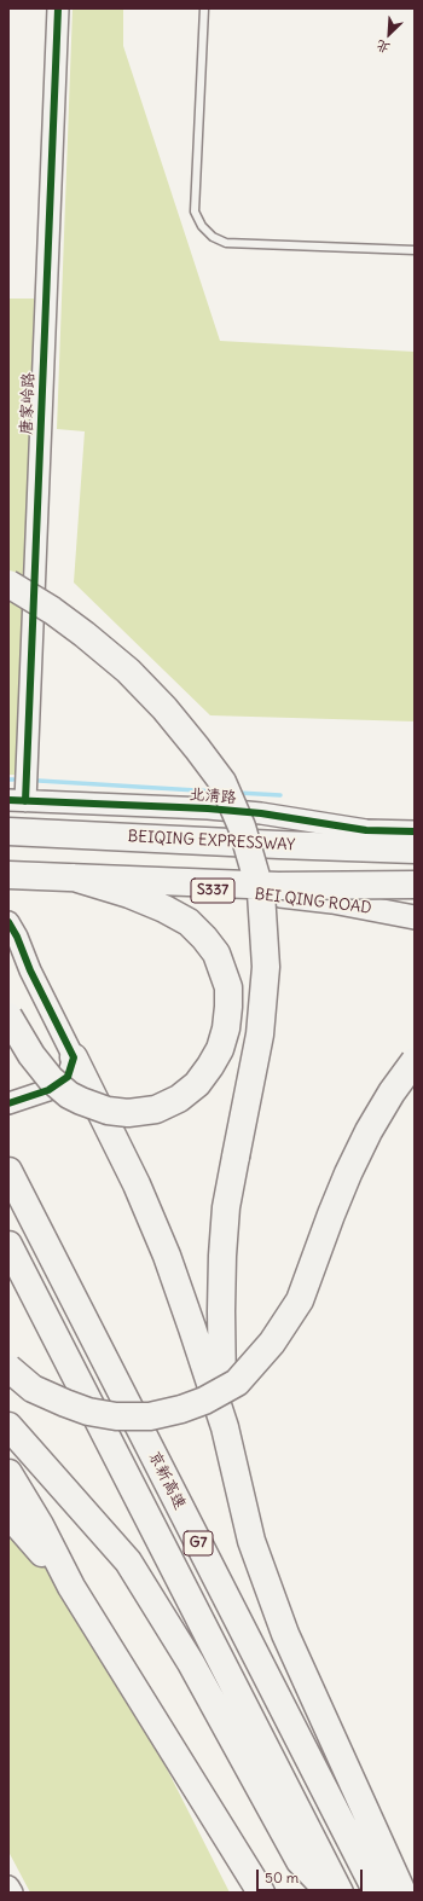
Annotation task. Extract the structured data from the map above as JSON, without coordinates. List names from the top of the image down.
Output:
{
  "streets": {
    "highway": ["BEIQING EXPRESSWAY", "京新高速", "G7"],
    "main road": ["S337", "BEI QING ROAD"],
    "street": ["唐家岭路", "北清路"]
  },
  "crossings": [
    ["唐家岭路", "北清路"]
  ],
  "scale_bar": "50 m",
  "north": "bottom left"
}
